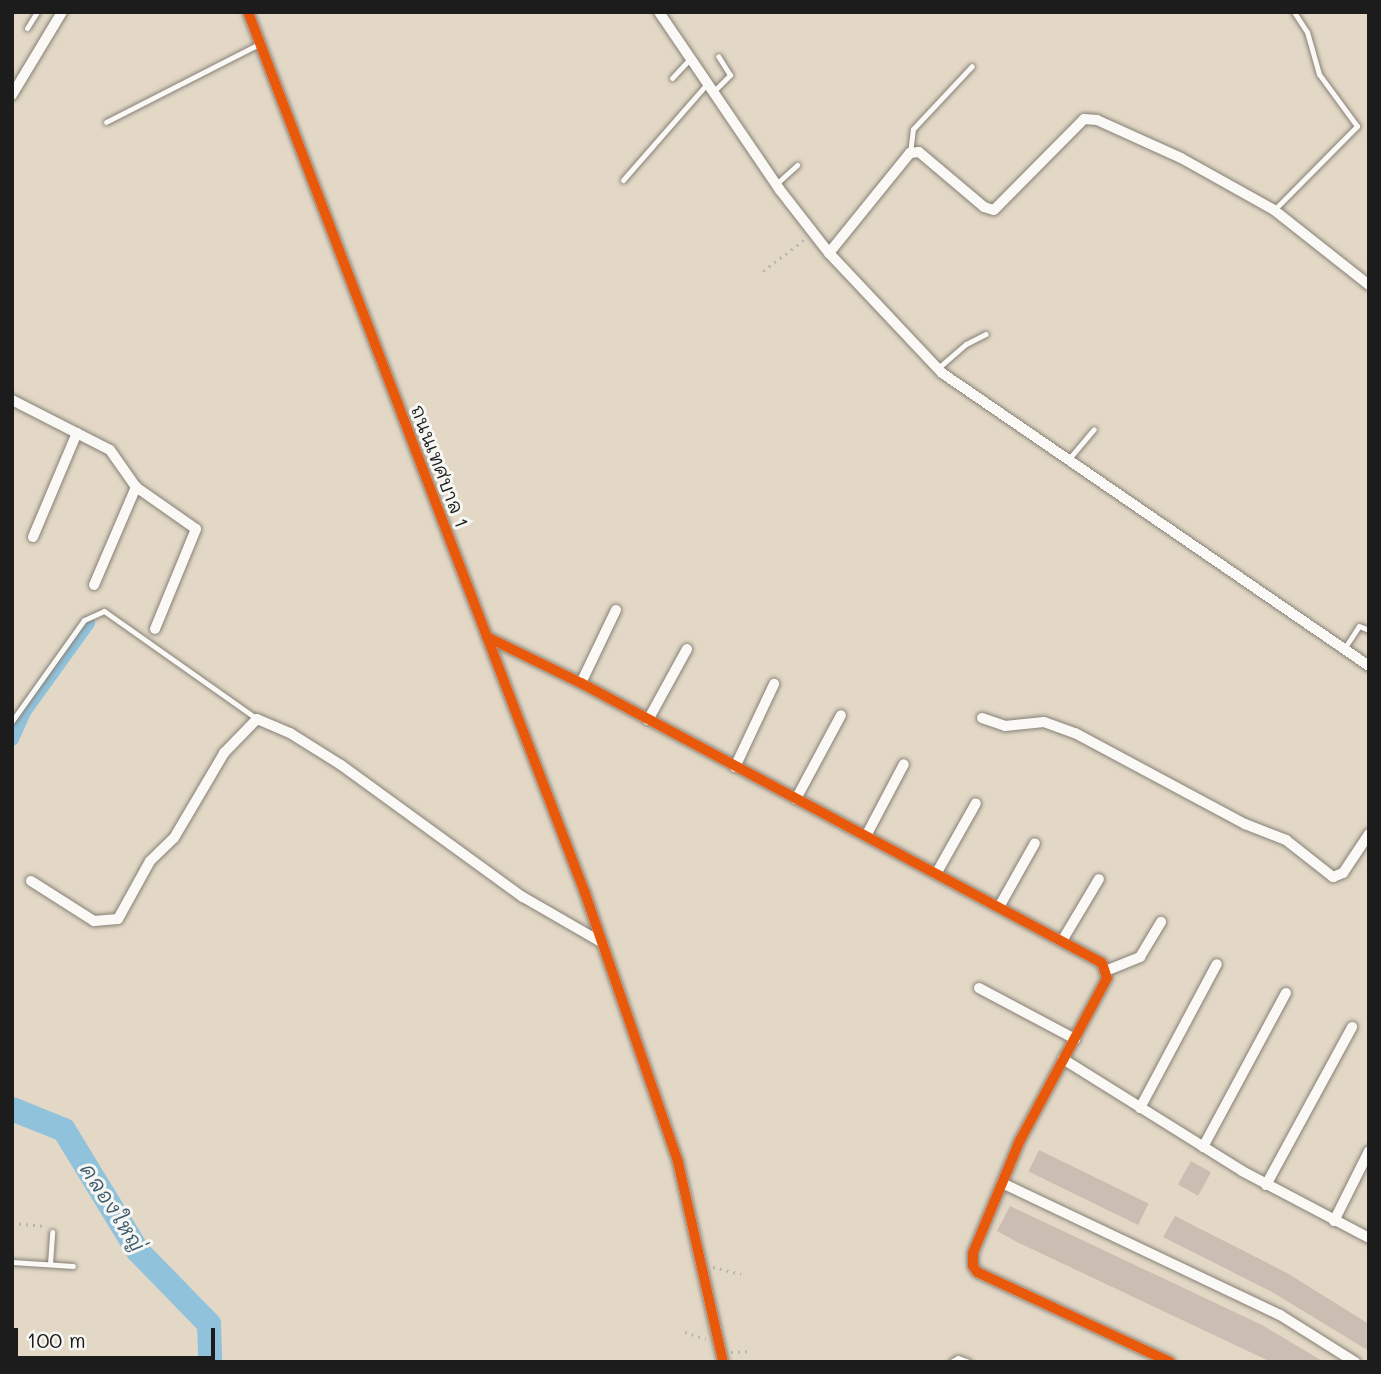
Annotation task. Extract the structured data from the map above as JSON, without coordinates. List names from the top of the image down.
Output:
{
  "streets": {
    "street": ["ถนนเทศบาล 1"]
  },
  "water": ["คลองใหญ่"],
  "scale_bar": "100 m"
}
